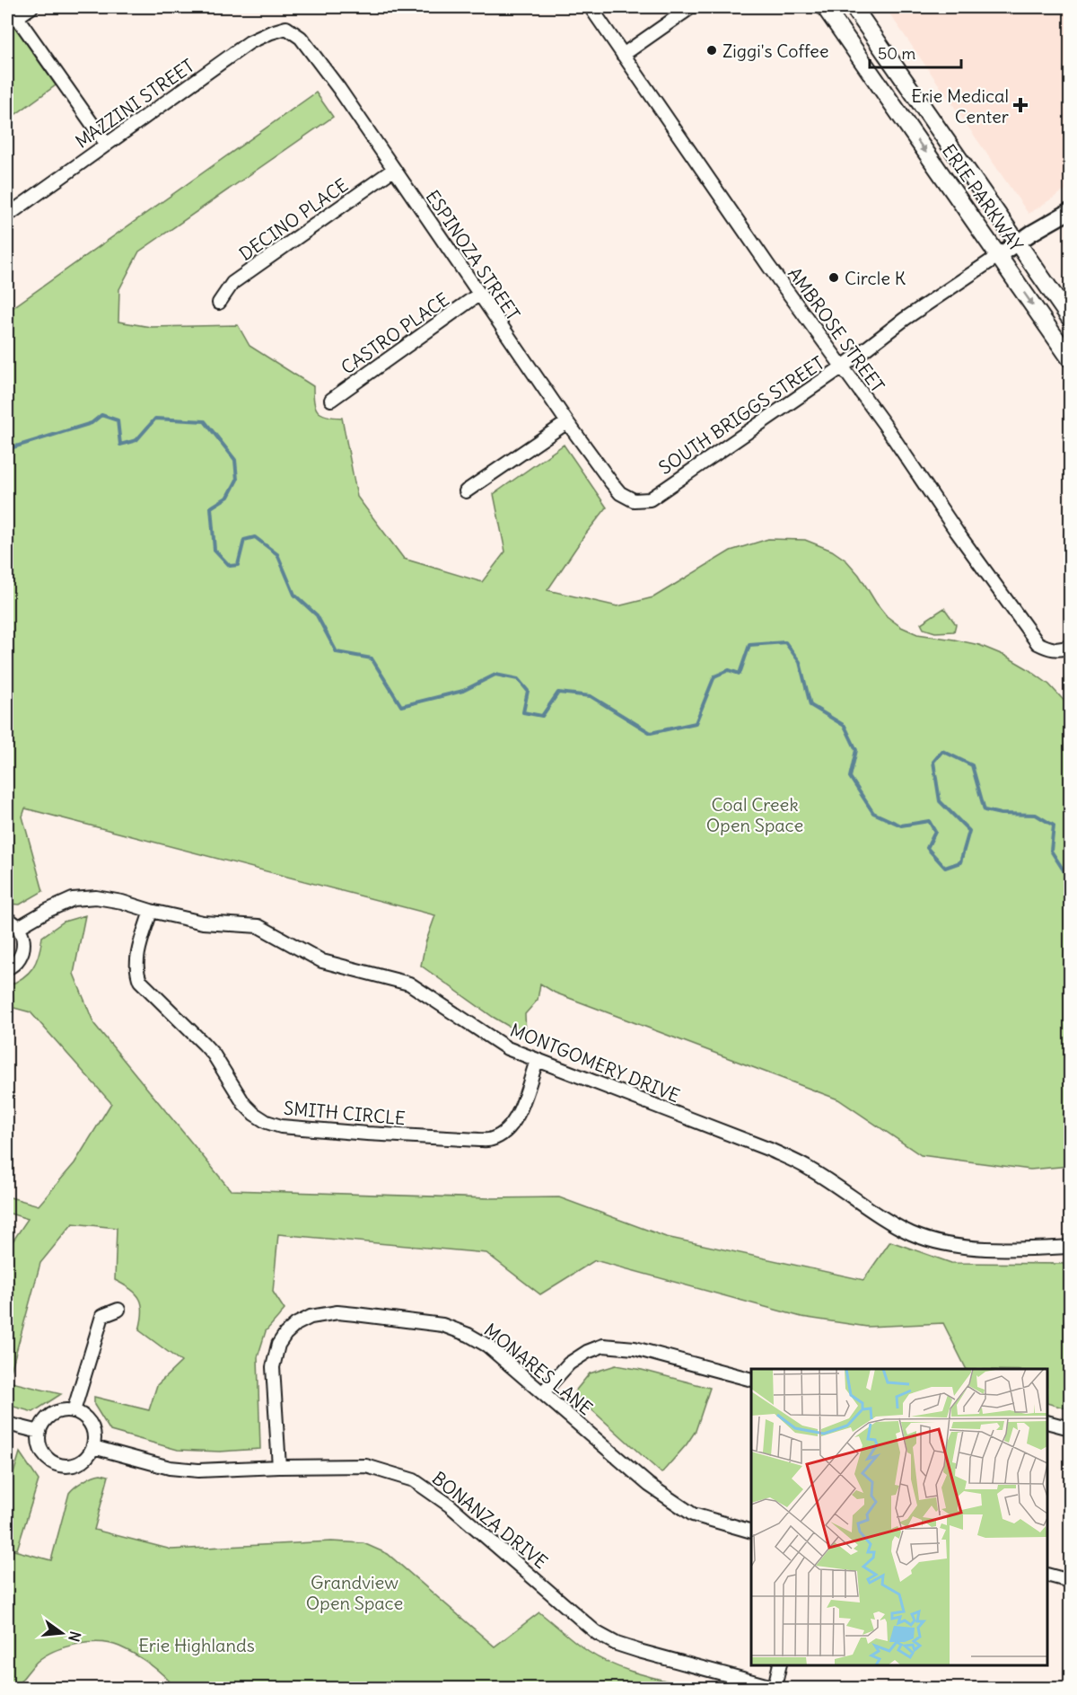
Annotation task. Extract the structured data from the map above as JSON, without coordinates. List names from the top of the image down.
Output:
{
  "streets": {
    "main road": ["ERIE PARKWAY"],
    "street": [
      "MAZZINI STREET",
      "DECINO PLACE",
      "ESPINOZA STREET",
      "AMBROSE STREET",
      "CASTRO PLACE",
      "SOUTH BRIGGS STREET",
      "MONTGOMERY DRIVE",
      "SMITH CIRCLE",
      "MONARES LANE",
      "BONANZA DRIVE"
    ]
  },
  "crossings": [
    ["MAZZINI STREET", "ESPINOZA STREET"],
    ["ERIE PARKWAY", "SOUTH BRIGGS STREET"],
    ["DECINO PLACE", "ESPINOZA STREET"],
    ["ESPINOZA STREET", "CASTRO PLACE"],
    ["ESPINOZA STREET", "SOUTH BRIGGS STREET"],
    ["AMBROSE STREET", "SOUTH BRIGGS STREET"],
    ["MONTGOMERY DRIVE", "SMITH CIRCLE"],
    ["MONARES LANE", "BONANZA DRIVE"]
  ],
  "parks": ["Coal Creek Open Space", "Grandview Open Space", "Erie Highlands"],
  "places": {
    "other": ["Ziggi's Coffee", "Circle K"],
    "health": ["Erie Medical Center"]
  },
  "scale_bar": "50 m",
  "north": "right"
}
